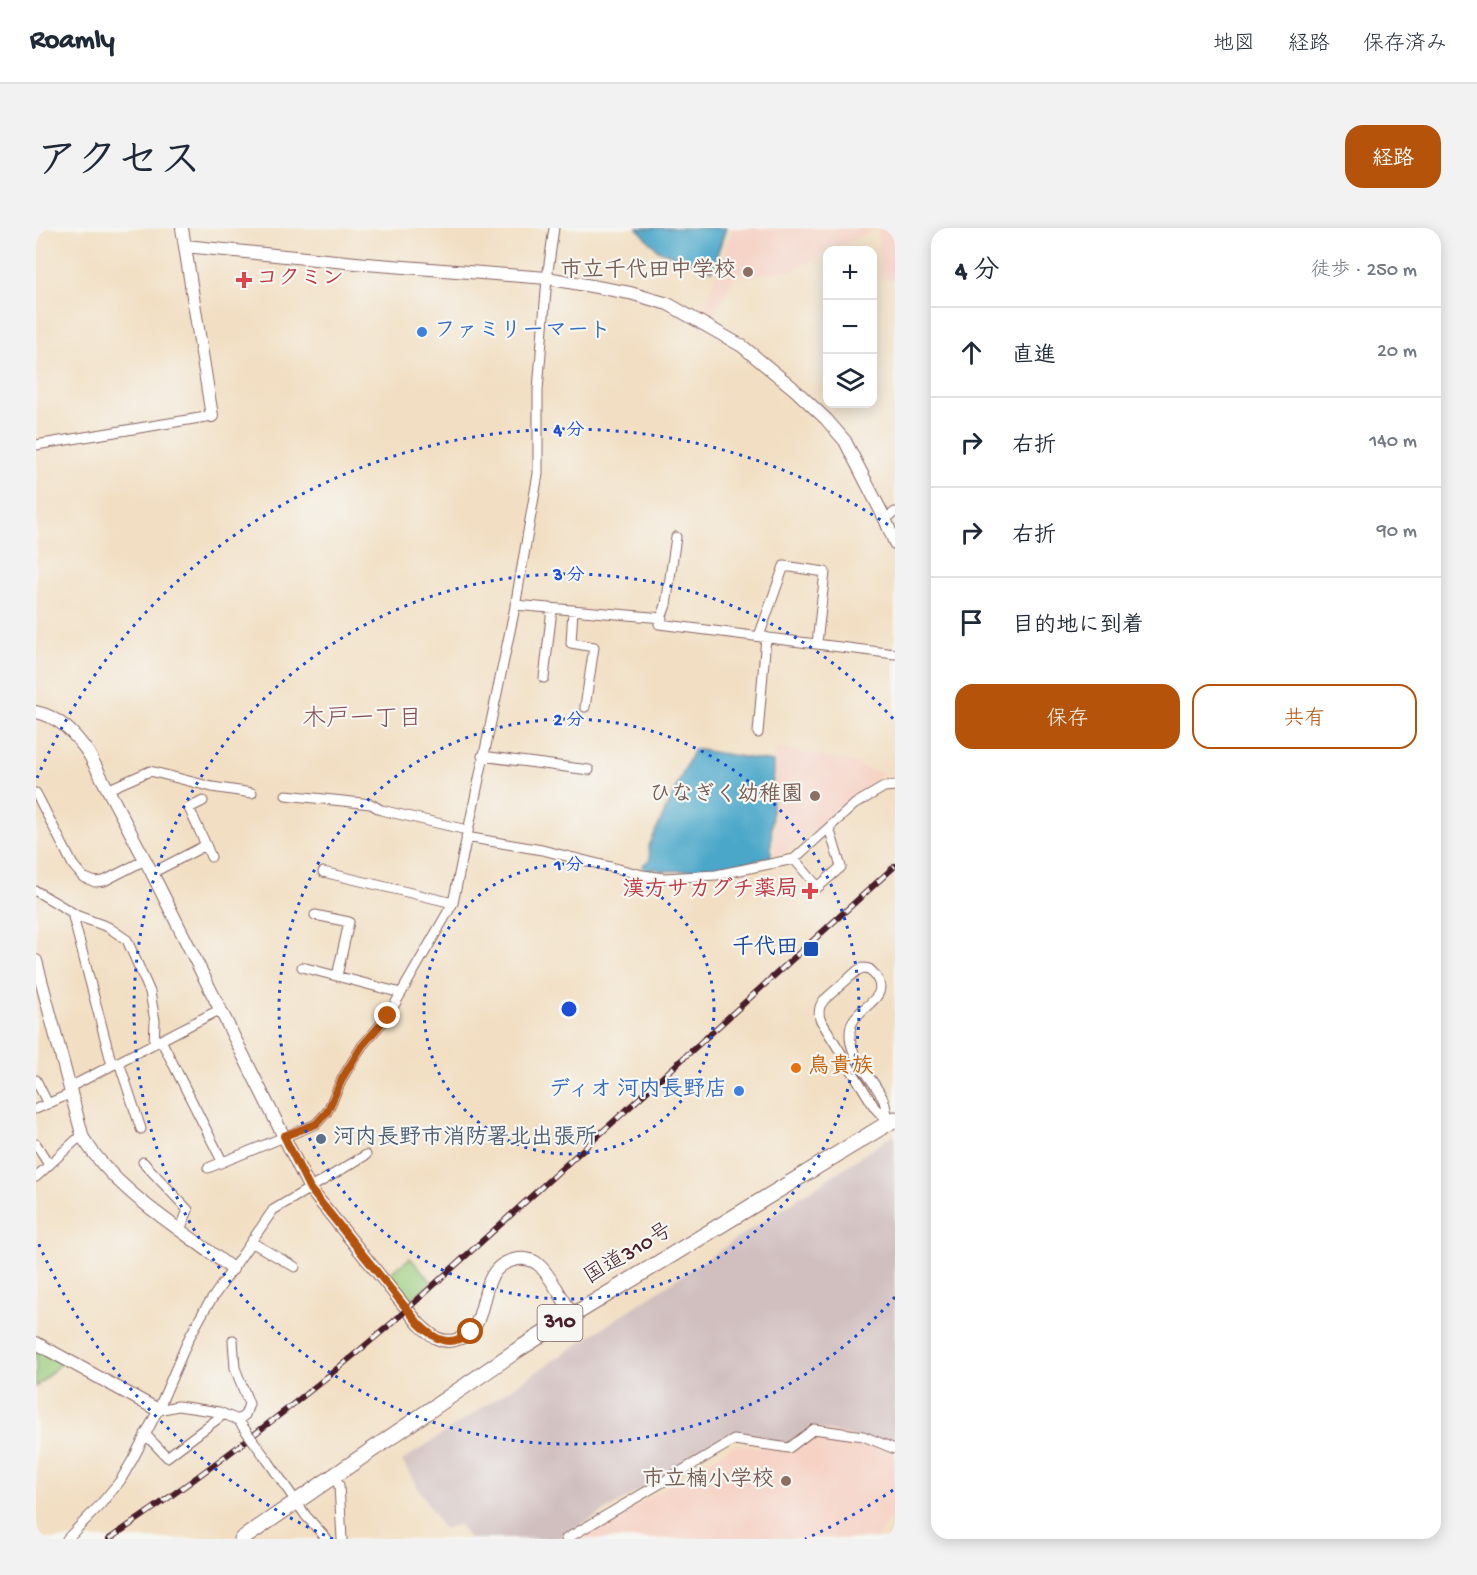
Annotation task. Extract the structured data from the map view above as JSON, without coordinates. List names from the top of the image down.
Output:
{
  "streets": {
    "highway": ["国道310号", "310"]
  },
  "districts": ["木戸一丁目"],
  "places": {
    "other": [
      "市立千代田中学校",
      "ファミリーマート",
      "ひなぎく幼稚園",
      "鳥貴族",
      "ディオ 河内長野店",
      "河内長野市消防署北出張所",
      "市立楠小学校"
    ],
    "health": ["コクミン", "漢方サカグチ薬局"],
    "transit": ["千代田"]
  },
  "page": {
    "header": "Roamly",
    "nav": ["地図", "経路", "保存済み"],
    "title": "アクセス",
    "buttons": [
      "経路",
      ["保存", "共有"]
    ],
    "heading": ["4 分", "徒歩 · 250 m"],
    "map_buttons": ["+", "−"],
    "list": [
      ["直進", "20 m"],
      ["右折", "140 m"],
      ["右折", "90 m"],
      "目的地に到着"
    ]
  },
  "rings": [
    "4 分",
    "3 分",
    "2 分",
    "1 分"
  ]
}
